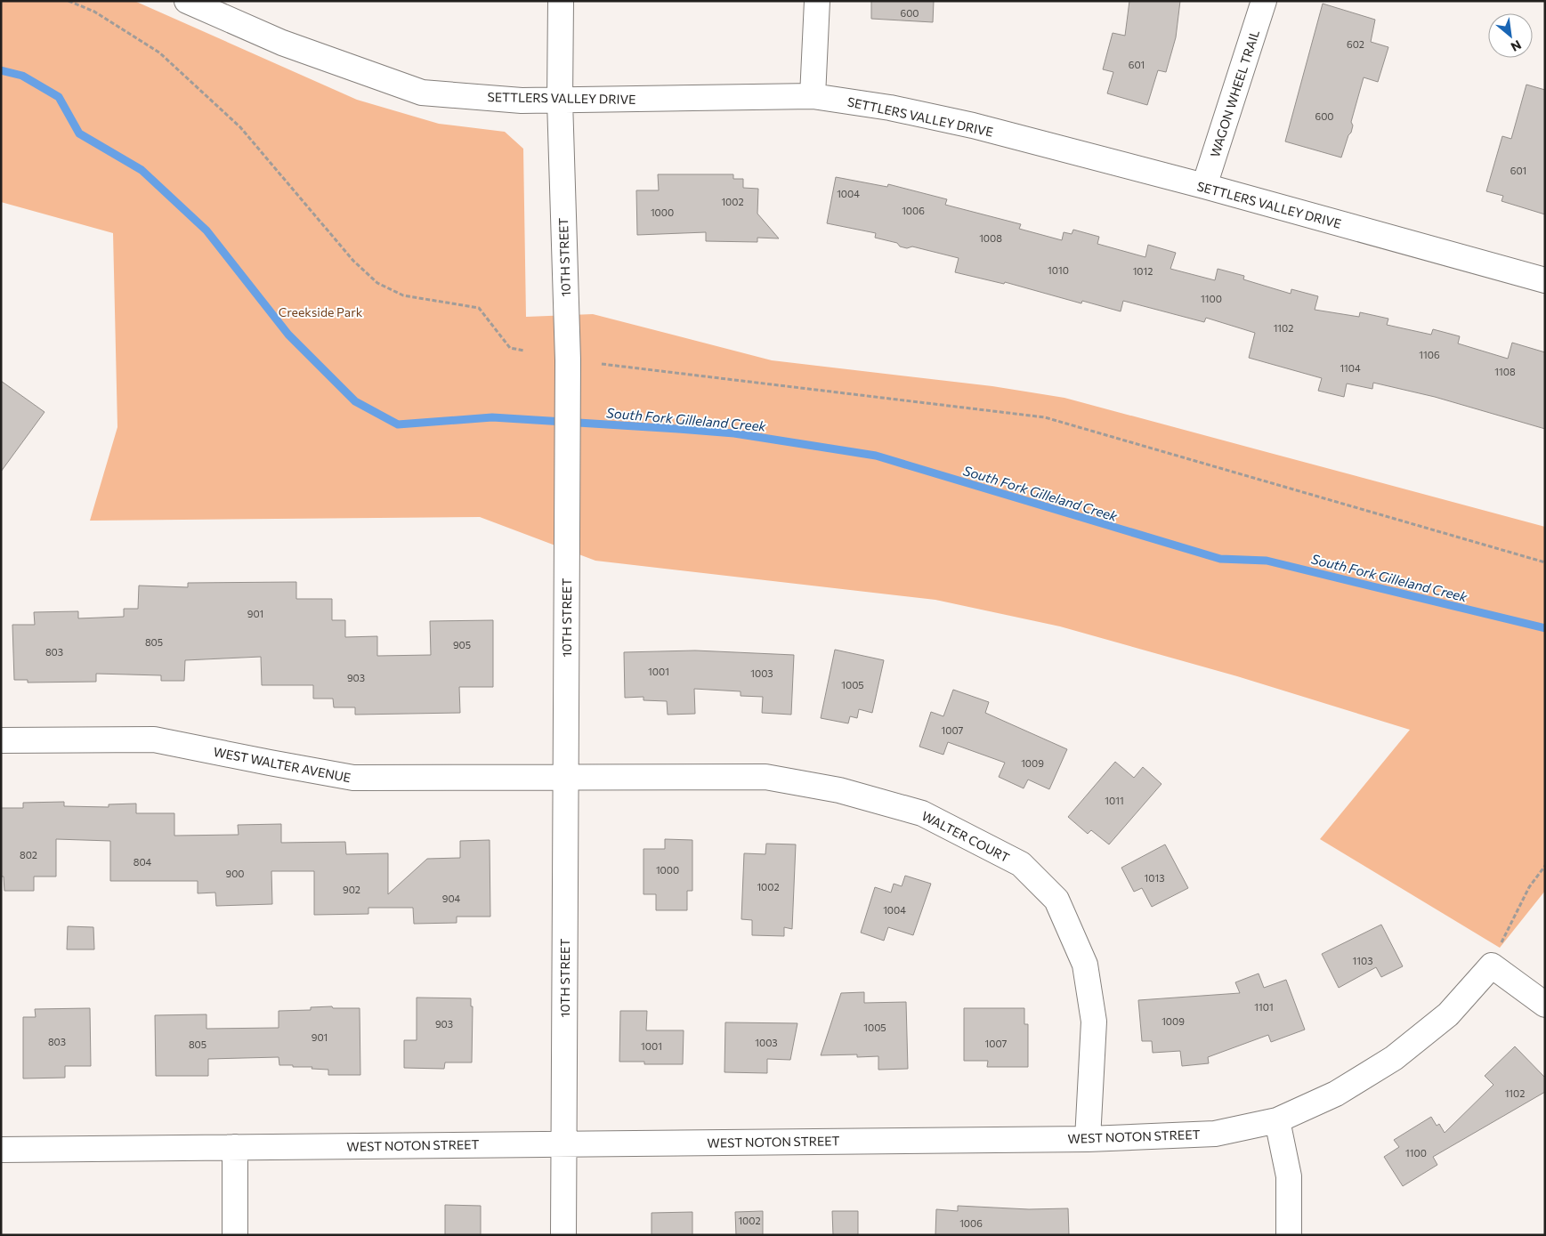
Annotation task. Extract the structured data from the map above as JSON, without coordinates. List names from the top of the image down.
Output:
{
  "streets": {
    "street": [
      "WAGON WHEEL TRAIL",
      "SETTLERS VALLEY DRIVE",
      "10TH STREET",
      "WEST WALTER AVENUE",
      "WALTER COURT",
      "WEST NOTON STREET"
    ]
  },
  "crossings": [
    ["WAGON WHEEL TRAIL", "SETTLERS VALLEY DRIVE"],
    ["SETTLERS VALLEY DRIVE", "10TH STREET"],
    ["10TH STREET", "WEST WALTER AVENUE"],
    ["10TH STREET", "WALTER COURT"],
    ["10TH STREET", "WEST NOTON STREET"],
    ["WEST WALTER AVENUE", "WALTER COURT"],
    ["WALTER COURT", "WEST NOTON STREET"]
  ],
  "water": ["South Fork Gilleland Creek"],
  "parks": ["Creekside Park"],
  "house_numbers": [
    "600",
    "602",
    "601",
    "600",
    "601",
    "1004",
    "1002",
    "1006",
    "1000",
    "1008",
    "1010",
    "1012",
    "1100",
    "1102",
    "1106",
    "1104",
    "1108",
    "901",
    "805",
    "905",
    "803",
    "1001",
    "1003",
    "903",
    "1005",
    "1007",
    "1009",
    "1011",
    "802",
    "804",
    "1000",
    "900",
    "1013",
    "1002",
    "902",
    "904",
    "1004",
    "1103",
    "1101",
    "1009",
    "903",
    "1005",
    "901",
    "803",
    "1003",
    "1007",
    "805",
    "1001",
    "1102",
    "1100",
    "1002",
    "1006"
  ],
  "north": "bottom right"
}
